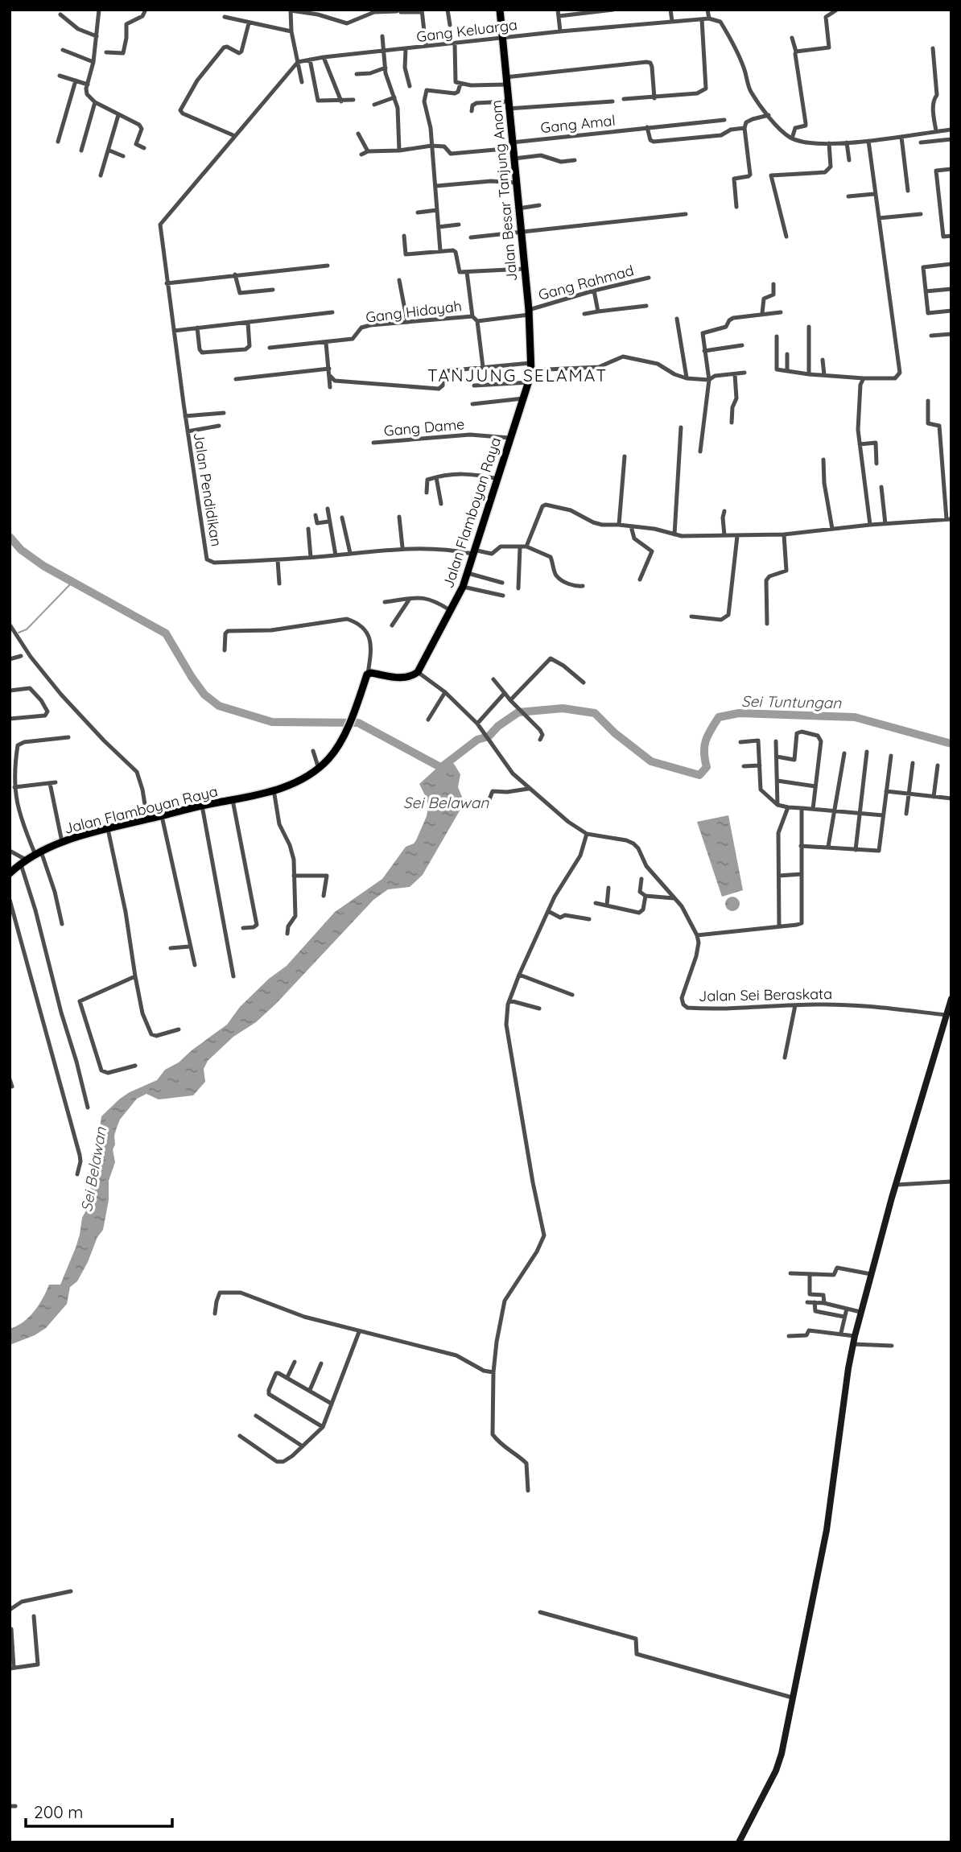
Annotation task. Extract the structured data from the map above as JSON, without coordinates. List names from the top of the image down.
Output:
{
  "streets": {
    "main road": ["Jalan Besar Tanjung Anom", "Jalan Flamboyan Raya"],
    "street": [
      "Gang Keluarga",
      "Gang Amal",
      "Gang Rahmad",
      "Gang Hidayah",
      "Gang Dame",
      "Jalan Pendidikan",
      "Jalan Sei Beraskata"
    ]
  },
  "crossings": [
    ["Gang Keluarga", "Jalan Besar Tanjung Anom"],
    ["Gang Amal", "Jalan Besar Tanjung Anom"],
    ["Jalan Besar Tanjung Anom", "Gang Rahmad"],
    ["Jalan Besar Tanjung Anom", "Gang Hidayah"],
    ["Jalan Besar Tanjung Anom", "Jalan Flamboyan Raya"],
    ["Gang Rahmad", "Gang Hidayah"],
    ["Gang Dame", "Jalan Flamboyan Raya"],
    ["Jalan Pendidikan", "Jalan Flamboyan Raya"]
  ],
  "districts": ["TANJUNG SELAMAT"],
  "water": ["Sei Tuntungan", "Sei Belawan"],
  "scale_bar": "200 m"
}
